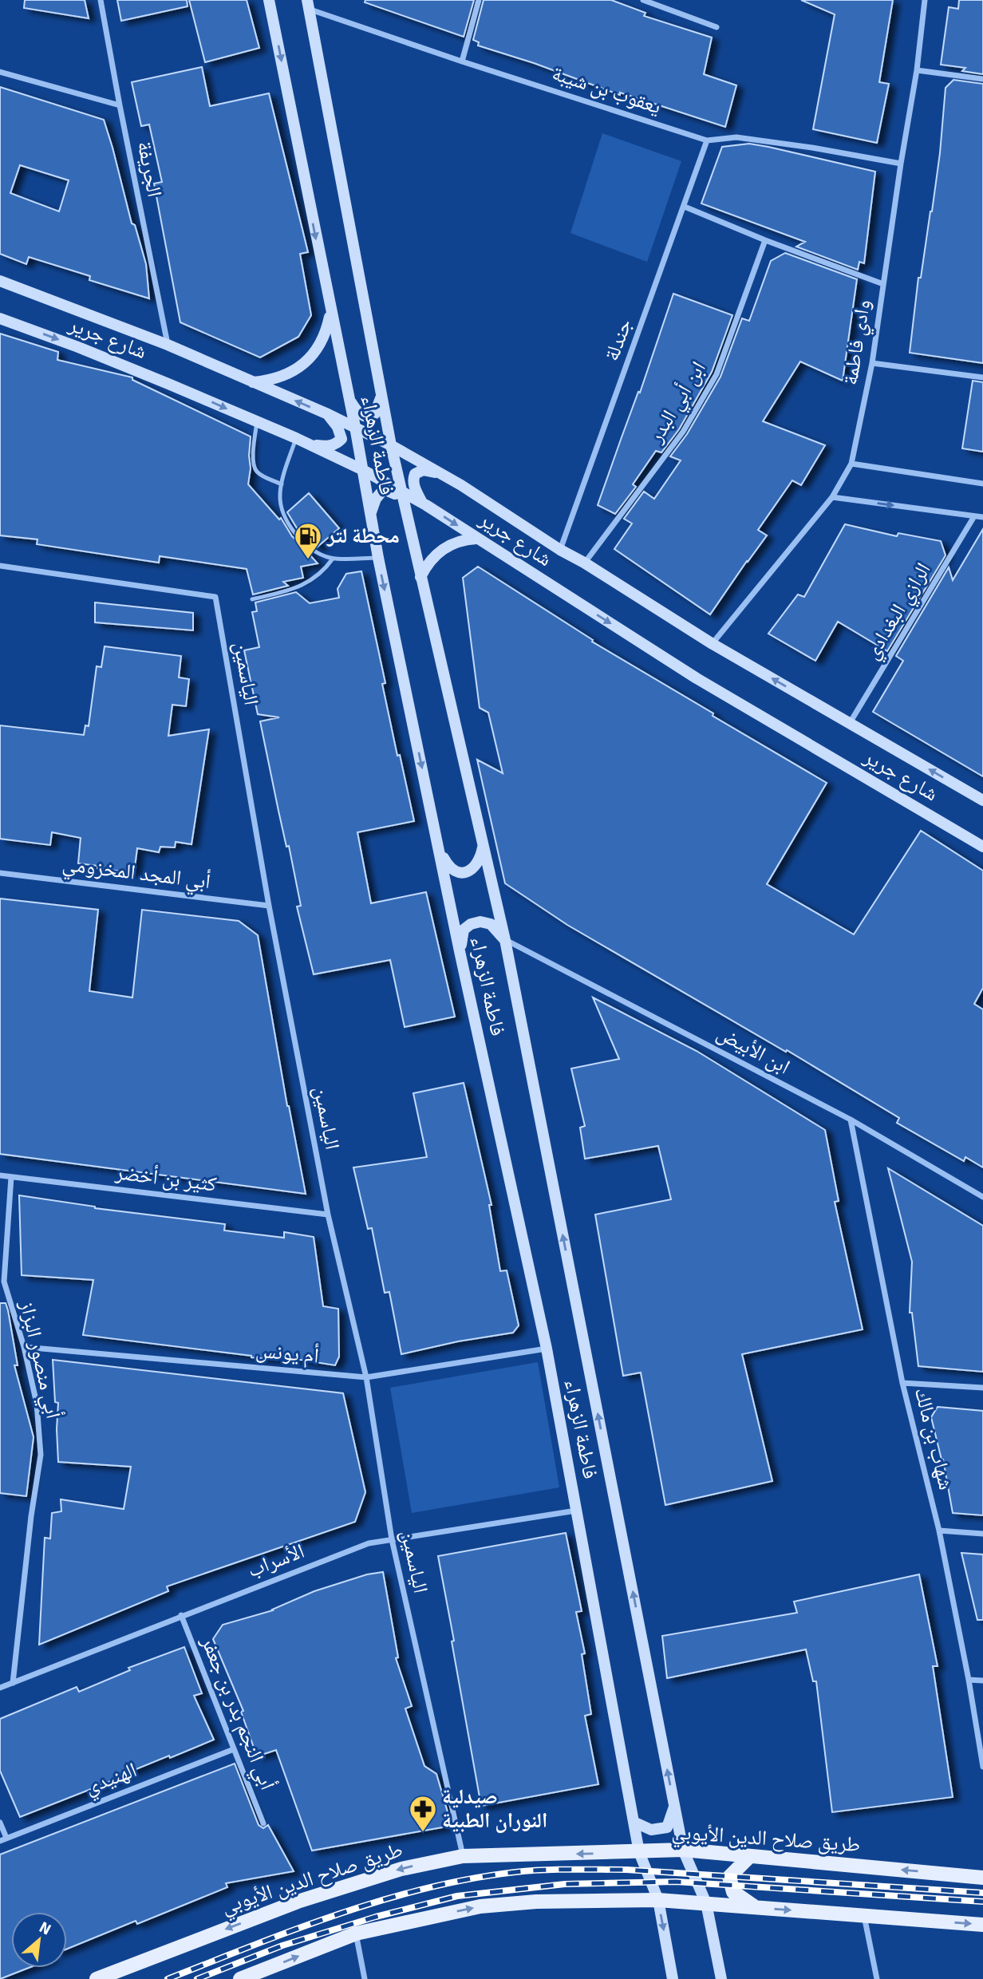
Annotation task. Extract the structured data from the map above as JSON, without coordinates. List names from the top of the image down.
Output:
{
  "streets": {
    "main road": ["شارع جرير", "فاطمة الزهراء", "طريق صلاح الدين الأيوبي"],
    "street": [
      "يعقوب بن شيبة",
      "الجريفة",
      "جندلة",
      "وادي فاطمة",
      "ابن أبي البدر",
      "الرازي البغدادي",
      "الياسمين",
      "أبي المجد المخزومي",
      "ابن الأبيض",
      "كثير بن أخضر",
      "أم يونس",
      "أبي منصور البزاز",
      "شهاب بن مالك",
      "الأسراب",
      "أبي النجم بدر بن جعفر",
      "الهنيدي"
    ]
  },
  "crossings": [
    ["يعقوب بن شيبة", "جندلة"],
    ["يعقوب بن شيبة", "وادي فاطمة"],
    ["الجريفة", "شارع جرير"],
    ["شارع جرير", "جندلة"],
    ["شارع جرير", "وادي فاطمة"],
    ["شارع جرير", "ابن أبي البدر"],
    ["شارع جرير", "فاطمة الزهراء"],
    ["شارع جرير", "الرازي البغدادي"],
    ["فاطمة الزهراء", "أم يونس"],
    ["فاطمة الزهراء", "الأسراب"],
    ["فاطمة الزهراء", "طريق صلاح الدين الأيوبي"],
    ["الياسمين", "أبي المجد المخزومي"],
    ["الياسمين", "كثير بن أخضر"],
    ["الياسمين", "أم يونس"],
    ["الياسمين", "الأسراب"],
    ["الياسمين", "طريق صلاح الدين الأيوبي"],
    ["ابن الأبيض", "شهاب بن مالك"],
    ["كثير بن أخضر", "أبي منصور البزاز"],
    ["أم يونس", "أبي منصور البزاز"],
    ["أبي منصور البزاز", "الأسراب"],
    ["الأسراب", "أبي النجم بدر بن جعفر"],
    ["أبي النجم بدر بن جعفر", "الهنيدي"]
  ],
  "places": {
    "fuel station": ["محطة لتر"],
    "pharmacy": ["صيدلية النوران الطبية"]
  },
  "north": "top right"
}
